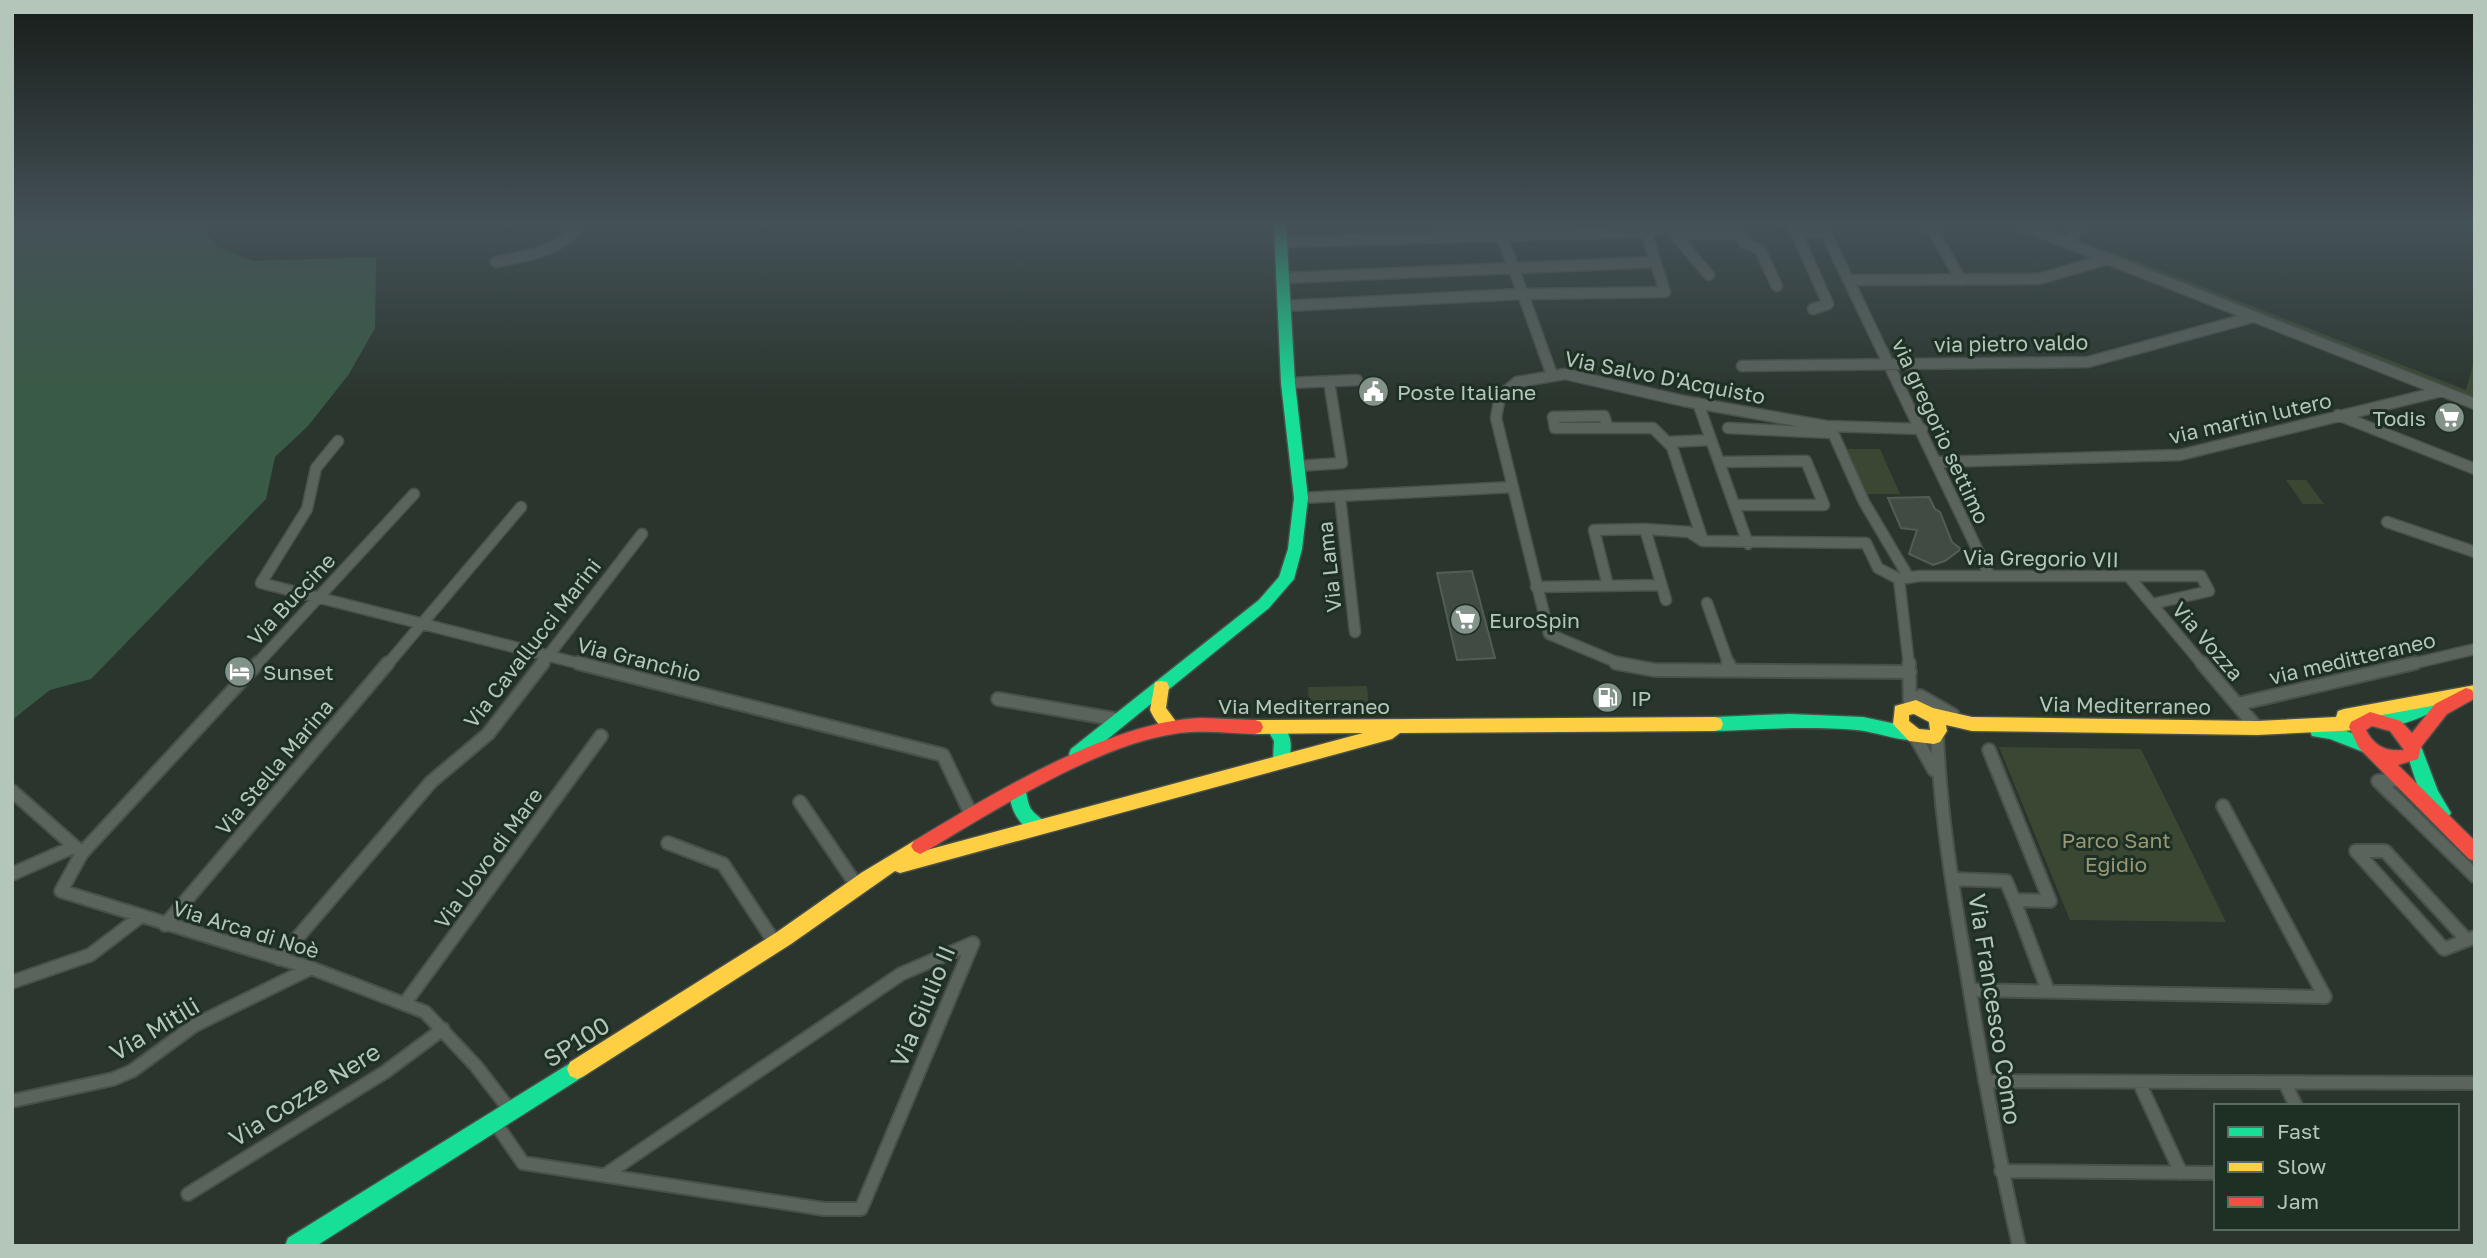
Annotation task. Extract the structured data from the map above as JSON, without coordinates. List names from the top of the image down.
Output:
{
  "streets": {
    "main road": ["Via Mediterraneo", "SP100"],
    "street": [
      "via pietro valdo",
      "Via Salvo D'Acquisto",
      "via martin lutero",
      "via gregorio settimo",
      "Via Gregorio VII",
      "Via Lama",
      "Via Buccine",
      "Via Vozza",
      "Via Cavallucci Marini",
      "via meditteraneo",
      "Via Granchio",
      "Via Stella Marina",
      "Via Uovo di Mare",
      "Via Arca di Noè",
      "Via Giulio II",
      "Via Francesco Como",
      "Via Mitili",
      "Via Cozze Nere"
    ]
  },
  "crossings": [
    ["via pietro valdo", "via gregorio settimo"],
    ["Via Salvo D'Acquisto", "via gregorio settimo"],
    ["via martin lutero", "via gregorio settimo"],
    ["via gregorio settimo", "Via Gregorio VII"],
    ["Via Gregorio VII", "Via Vozza"],
    ["Via Buccine", "Via Granchio"],
    ["Via Buccine", "Via Arca di Noè"],
    ["Via Vozza", "via meditteraneo"],
    ["Via Vozza", "Via Mediterraneo"],
    ["Via Cavallucci Marini", "Via Granchio"],
    ["Via Cavallucci Marini", "Via Arca di Noè"],
    ["Via Granchio", "Via Mediterraneo"],
    ["Via Granchio", "Via Stella Marina"],
    ["Via Mediterraneo", "Via Francesco Como"],
    ["Via Mediterraneo", "SP100"],
    ["Via Stella Marina", "Via Arca di Noè"],
    ["Via Uovo di Mare", "Via Arca di Noè"],
    ["Via Arca di Noè", "Via Mitili"],
    ["Via Arca di Noè", "SP100"],
    ["Via Arca di Noè", "Via Cozze Nere"],
    ["Via Giulio II", "SP100"]
  ],
  "parks": ["Parco Sant Egidio"],
  "places": {
    "public building": ["Poste Italiane"],
    "supermarket": ["Todis", "EuroSpin"],
    "hotel": ["Sunset"],
    "fuel station": ["IP"]
  },
  "legend": ["Fast", "Slow", "Jam"]
}
